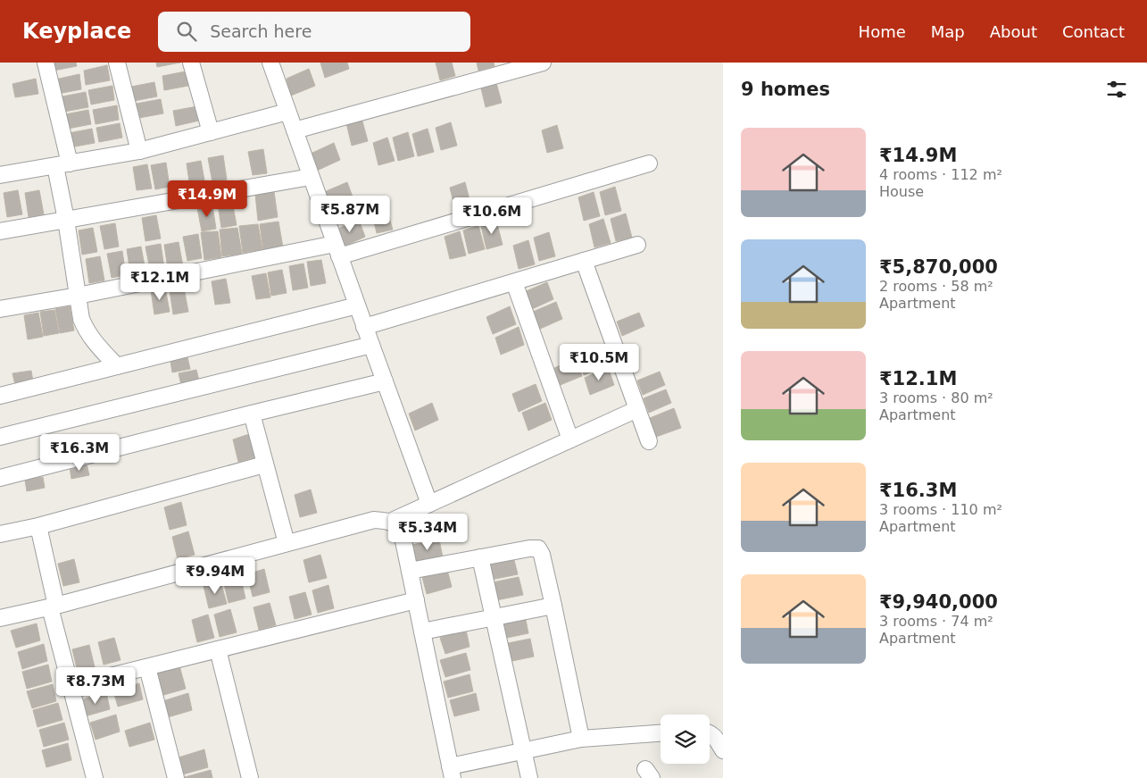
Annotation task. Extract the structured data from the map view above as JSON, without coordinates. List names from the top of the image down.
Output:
{
  "page": {
    "header": "Keyplace",
    "search": "Search here",
    "nav": [
      "Home",
      "Map",
      "About",
      "Contact"
    ],
    "heading": "9 homes",
    "list": [
      {
        "name": "₹14.9M",
        "note": "4 rooms · 112 m² · House"
      },
      {
        "name": "₹5,870,000",
        "note": "2 rooms · 58 m² · Apartment"
      },
      {
        "name": "₹12.1M",
        "note": "3 rooms · 80 m² · Apartment"
      },
      {
        "name": "₹16.3M",
        "note": "3 rooms · 110 m² · Apartment"
      },
      {
        "name": "₹9,940,000",
        "note": "3 rooms · 74 m² · Apartment"
      }
    ],
    "price": [
      "₹14.9M",
      "₹5.87M",
      "₹10.6M",
      "₹12.1M",
      "₹10.5M",
      "₹16.3M",
      "₹5.34M",
      "₹9.94M",
      "₹8.73M"
    ]
  }
}
